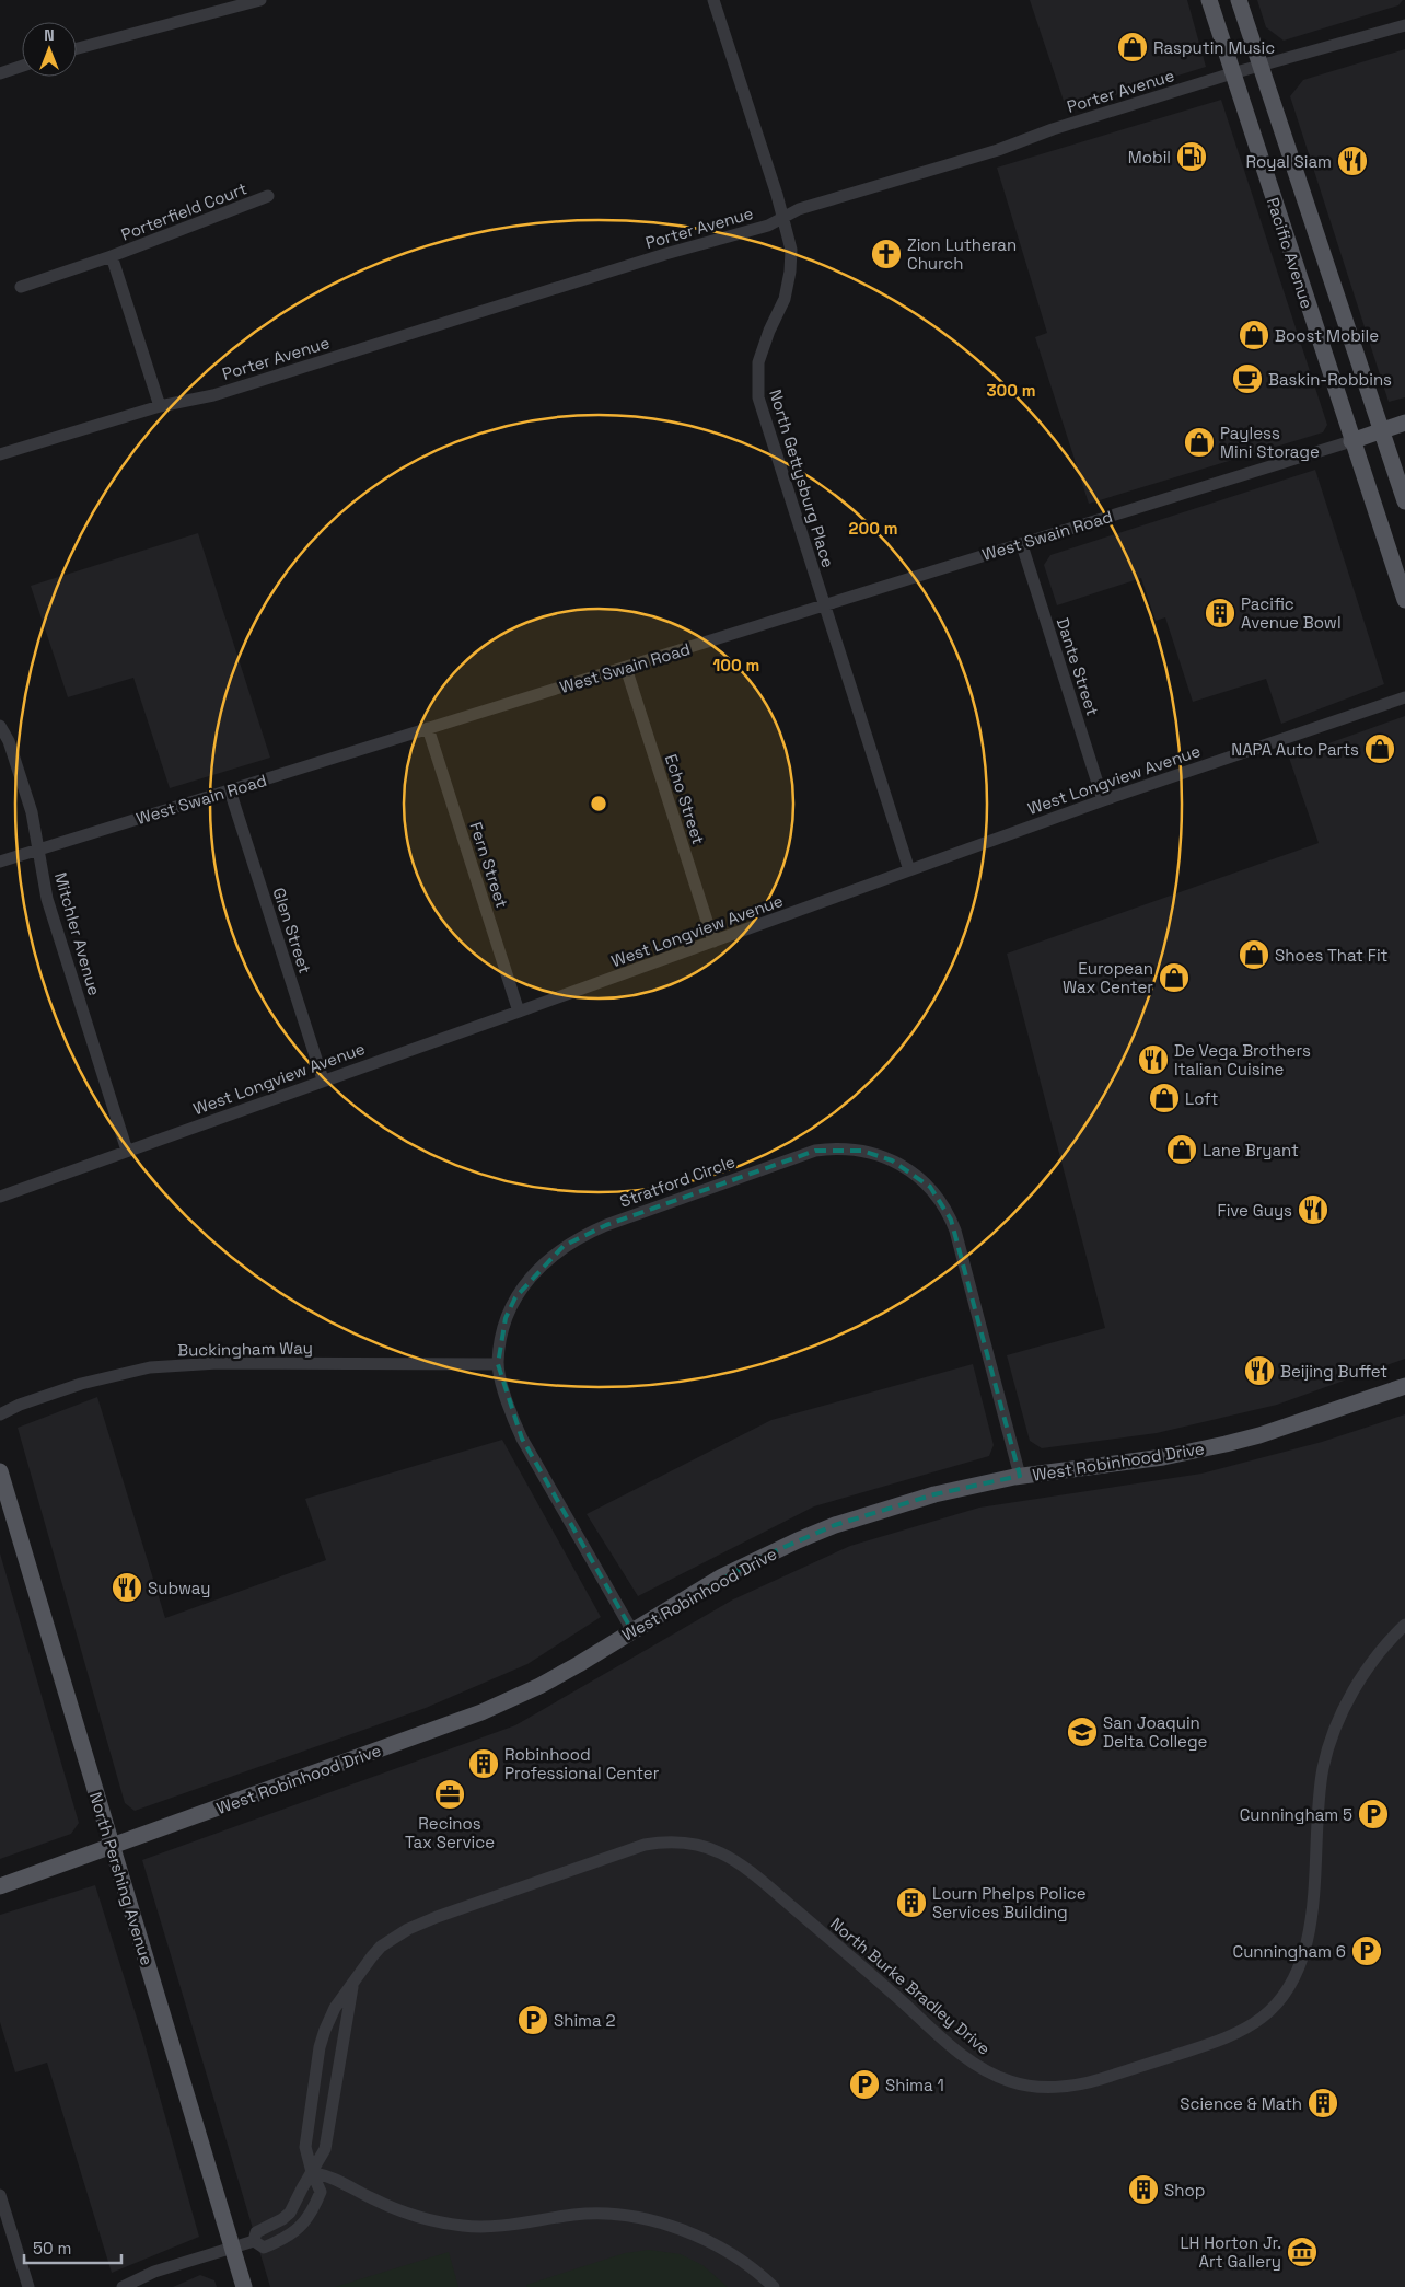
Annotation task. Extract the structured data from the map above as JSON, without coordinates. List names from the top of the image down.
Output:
{
  "streets": {
    "main road": [
      "Pacific Avenue",
      "West Swain Road",
      "West Robinhood Drive",
      "North Pershing Avenue"
    ],
    "street": [
      "Porter Avenue",
      "Porterfield Court",
      "North Gettysburg Place",
      "Dante Street",
      "West Longview Avenue",
      "Echo Street",
      "Fern Street",
      "Glen Street",
      "Mitchler Avenue",
      "Stratford Circle",
      "Buckingham Way",
      "North Burke Bradley Drive"
    ]
  },
  "crossings": [
    ["Porter Avenue", "Porterfield Court"],
    ["Porter Avenue", "Pacific Avenue"],
    ["Porter Avenue", "North Gettysburg Place"],
    ["Pacific Avenue", "West Swain Road"],
    ["North Gettysburg Place", "West Swain Road"],
    ["North Gettysburg Place", "West Longview Avenue"],
    ["West Swain Road", "Dante Street"],
    ["West Swain Road", "Echo Street"],
    ["West Swain Road", "Fern Street"],
    ["West Swain Road", "Glen Street"],
    ["West Swain Road", "Mitchler Avenue"],
    ["Dante Street", "West Longview Avenue"],
    ["West Longview Avenue", "Echo Street"],
    ["West Longview Avenue", "Fern Street"],
    ["West Longview Avenue", "Glen Street"],
    ["West Longview Avenue", "Mitchler Avenue"],
    ["Stratford Circle", "Buckingham Way"],
    ["Stratford Circle", "West Robinhood Drive"],
    ["West Robinhood Drive", "North Pershing Avenue"],
    ["North Pershing Avenue", "North Burke Bradley Drive"]
  ],
  "places": {
    "shop": [
      "Rasputin Music",
      "Boost Mobile",
      "Payless Mini Storage",
      "NAPA Auto Parts",
      "Shoes That Fit",
      "European Wax Center",
      "Loft",
      "Lane Bryant"
    ],
    "fuel station": ["Mobil"],
    "restaurant": [
      "Royal Siam",
      "De Vega Brothers Italian Cuisine",
      "Five Guys",
      "Beijing Buffet",
      "Subway"
    ],
    "church": ["Zion Lutheran Church"],
    "cafe": ["Baskin-Robbins"],
    "building": [
      "Pacific Avenue Bowl",
      "Robinhood Professional Center",
      "Lourn Phelps Police Services Building",
      "Science & Math",
      "Shop"
    ],
    "school or university": ["San Joaquin Delta College"],
    "office": ["Recinos Tax Service"],
    "parking": [
      "Cunningham 5",
      "Cunningham 6",
      "Shima 2",
      "Shima 1"
    ],
    "museum": ["LH Horton Jr. Art Gallery"]
  },
  "scale_bar": "50 m",
  "north": "top",
  "rings": ["300 m", "200 m", "100 m"]
}
